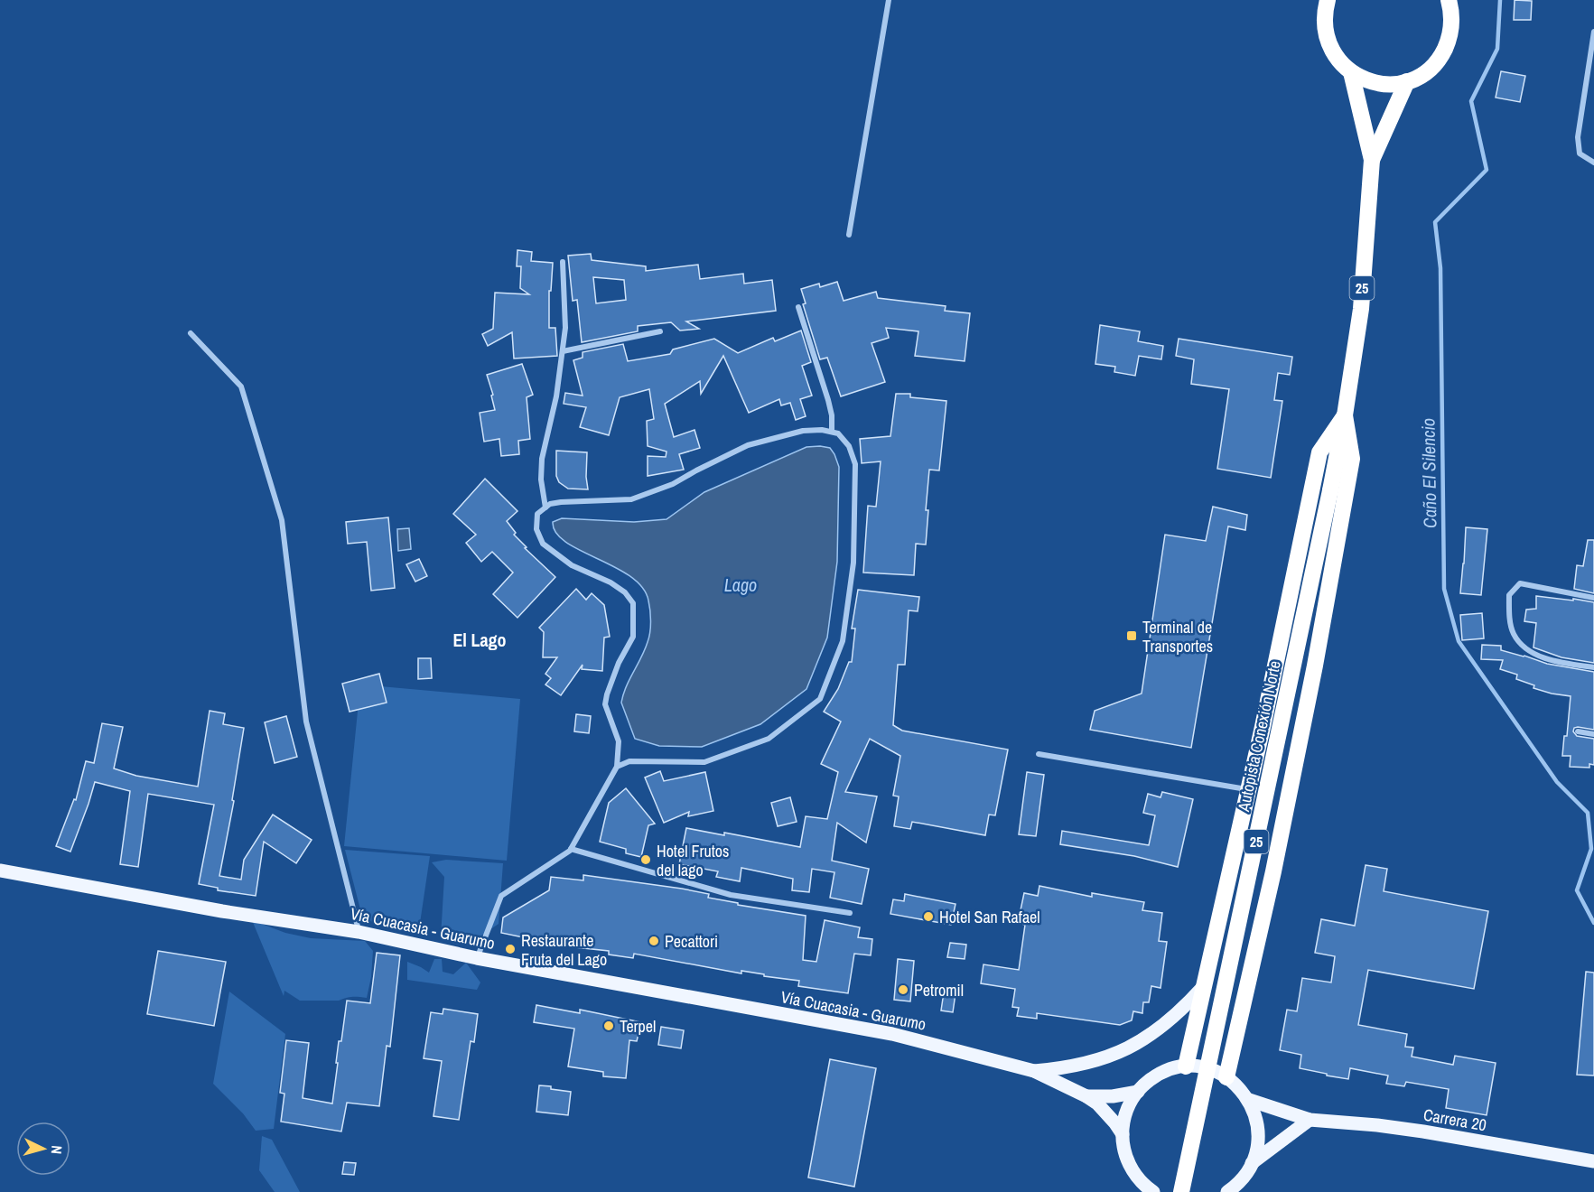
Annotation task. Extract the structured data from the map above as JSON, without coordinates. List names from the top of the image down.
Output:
{
  "streets": {
    "highway": ["25", "Autopista Conexión Norte"],
    "main road": ["Vía Cuacasia - Guarumo", "Carrera 20"]
  },
  "crossings": [
    ["25", "Autopista Conexión Norte"]
  ],
  "districts": ["El Lago"],
  "water": ["Caño El Silencio", "Lago"],
  "places": {
    "transit": ["Terminal de Transportes"],
    "other": [
      "Hotel Frutos del lago",
      "Hotel San Rafael",
      "Pecattori",
      "Restaurante Fruta del Lago",
      "Petromil",
      "Terpel"
    ]
  },
  "north": "right"
}
